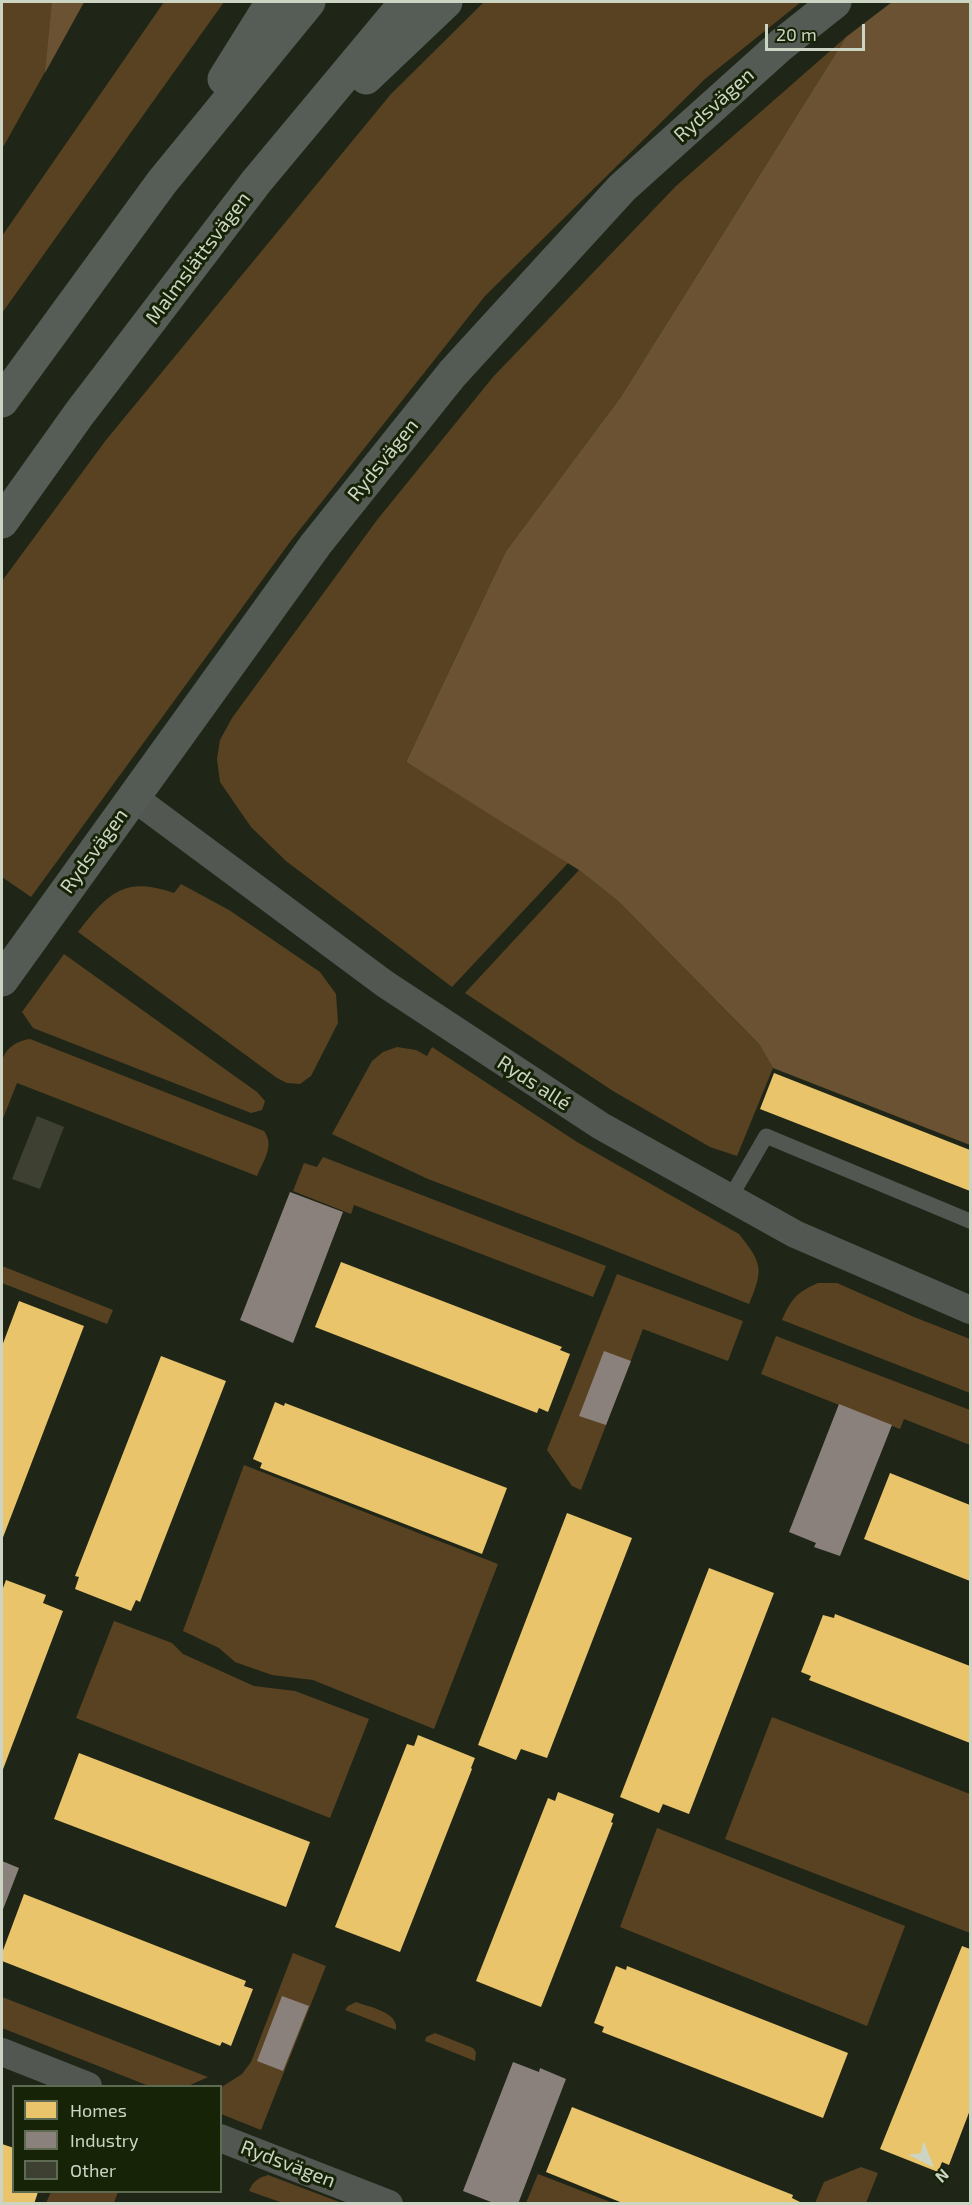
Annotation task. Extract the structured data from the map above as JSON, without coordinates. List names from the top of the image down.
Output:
{
  "streets": {
    "highway": ["Malmslättsvägen"],
    "street": ["Rydsvägen", "Ryds allé"]
  },
  "crossings": [
    ["Rydsvägen", "Ryds allé"]
  ],
  "legend": ["Homes", "Industry", "Other"],
  "scale_bar": "20 m",
  "north": "bottom right"
}
